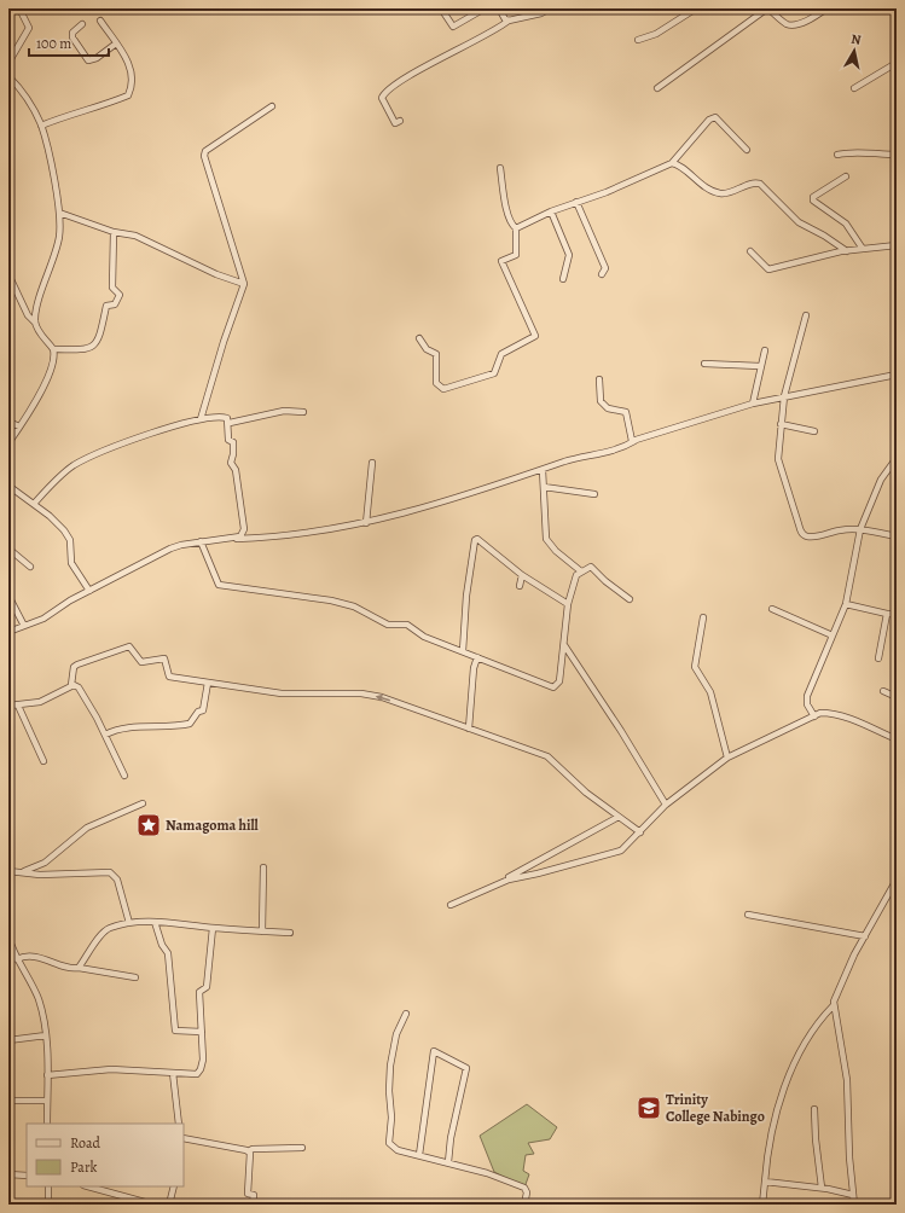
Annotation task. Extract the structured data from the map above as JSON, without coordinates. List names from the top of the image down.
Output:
{
  "places": {
    "place": ["Namagoma hill"],
    "school or university": ["Trinity College Nabingo"]
  },
  "legend": ["Road", "Park"],
  "scale_bar": "100 m",
  "north": "top"
}
